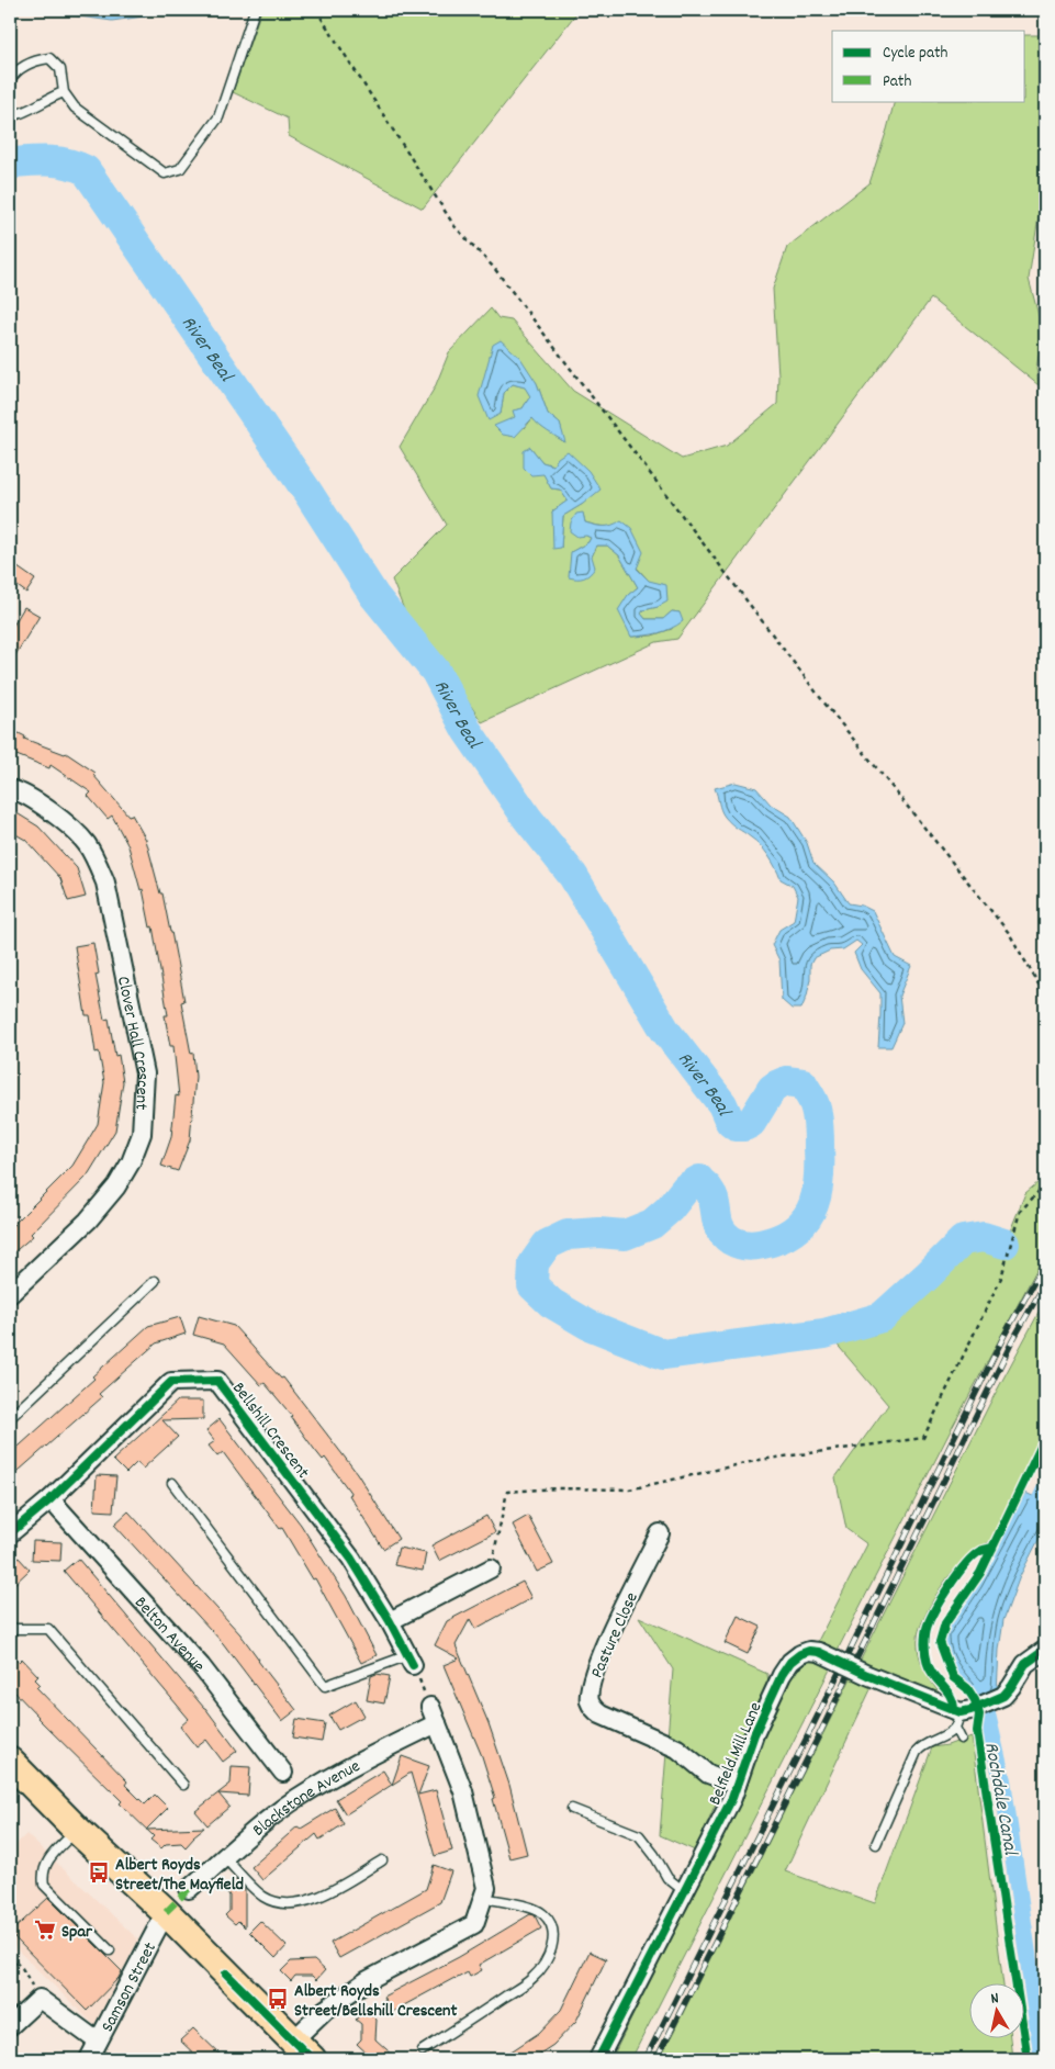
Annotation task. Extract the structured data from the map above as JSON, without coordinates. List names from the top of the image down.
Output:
{
  "streets": {
    "street": [
      "Clover Hall Crescent",
      "Bellshill Crescent",
      "Belton Avenue",
      "Pasture Close",
      "Belfield Mill Lane",
      "Blackstone Avenue",
      "Samson Street"
    ]
  },
  "crossings": [
    ["Bellshill Crescent", "Belton Avenue"],
    ["Pasture Close", "Belfield Mill Lane"]
  ],
  "water": ["River Beal", "Rochdale Canal"],
  "places": {
    "bus stop": ["Albert Royds Street/The Mayfield", "Albert Royds Street/Bellshill Crescent"],
    "supermarket": ["Spar"]
  },
  "legend": ["Cycle path", "Path"],
  "north": "top"
}
